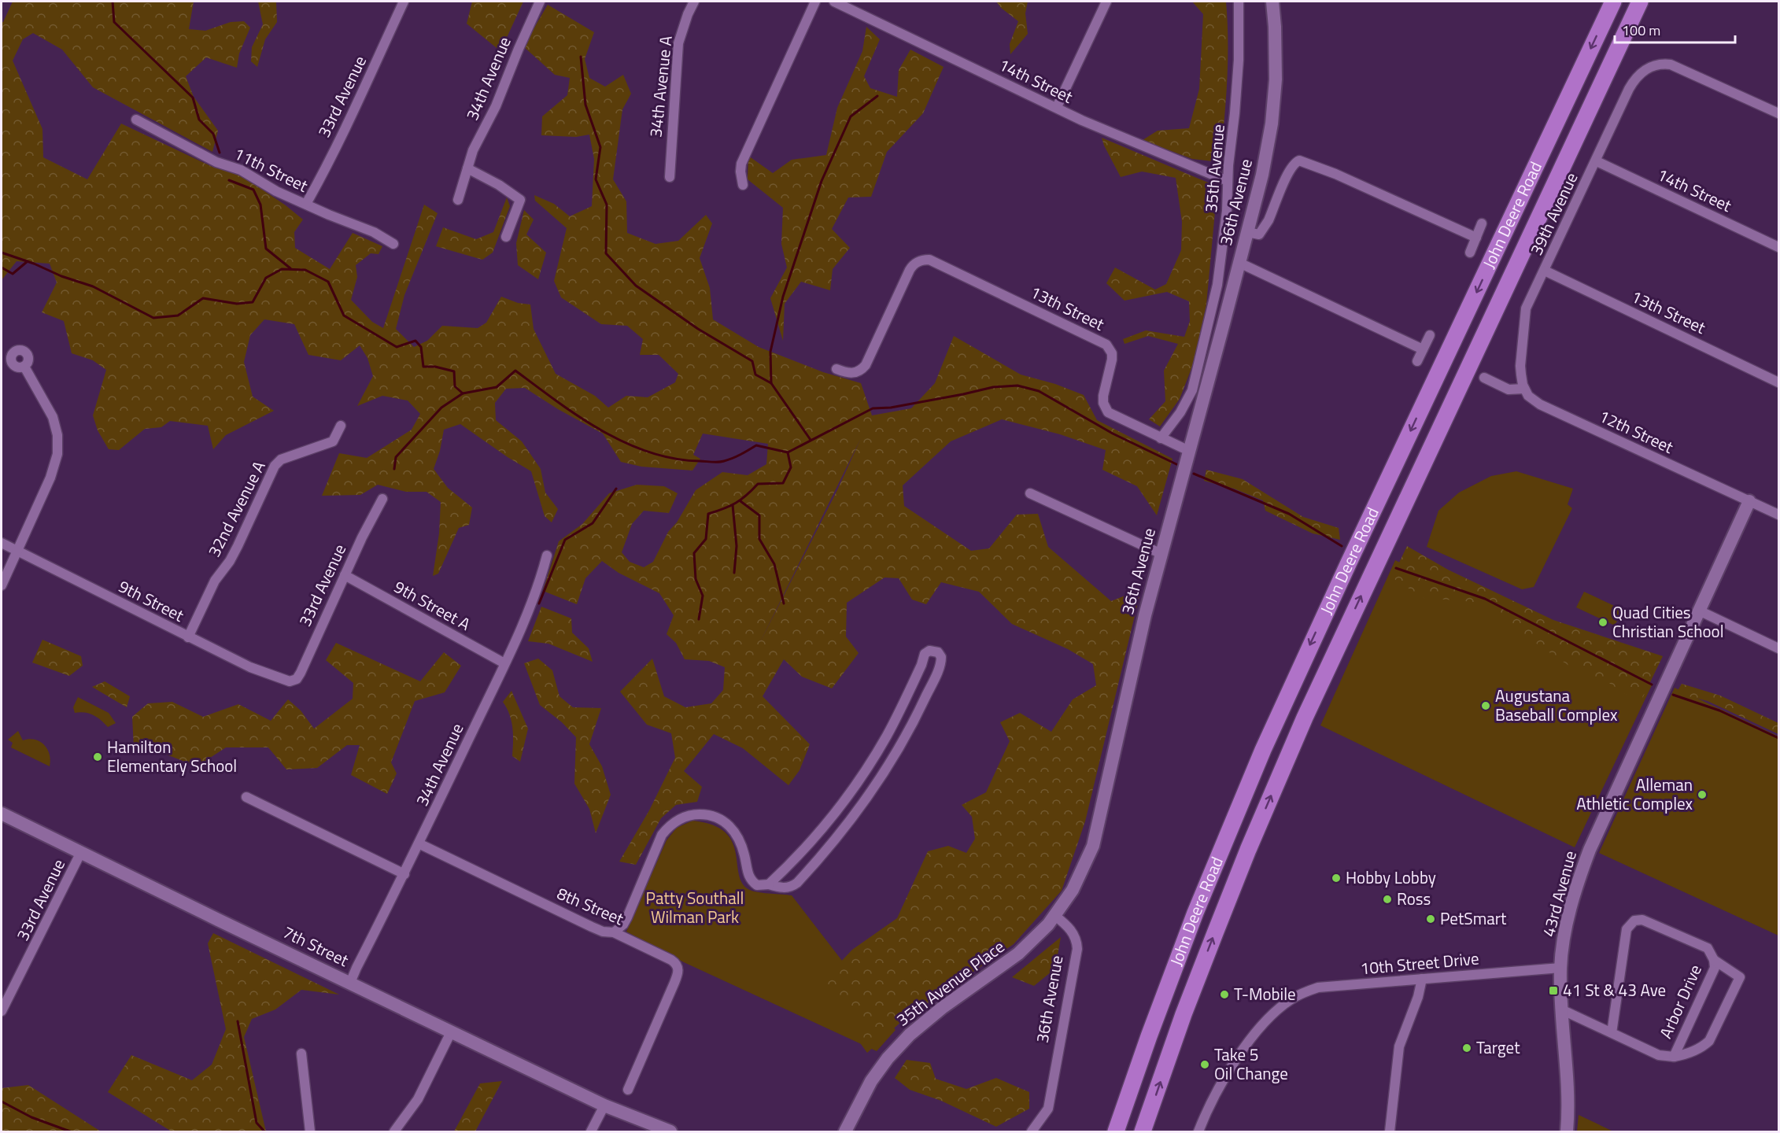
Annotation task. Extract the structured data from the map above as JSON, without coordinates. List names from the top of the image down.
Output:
{
  "streets": {
    "highway": ["John Deere Road"],
    "street": [
      "34th Avenue",
      "14th Street",
      "34th Avenue A",
      "33rd Avenue",
      "35th Avenue",
      "11th Street",
      "36th Avenue",
      "39th Avenue",
      "13th Street",
      "12th Street",
      "32nd Avenue A",
      "9th Street",
      "9th Street A",
      "43rd Avenue",
      "8th Street",
      "7th Street",
      "10th Street Drive",
      "35th Avenue Place",
      "Arbor Drive"
    ]
  },
  "crossings": [
    ["34th Avenue", "9th Street A"],
    ["34th Avenue", "8th Street"],
    ["34th Avenue", "7th Street"],
    ["14th Street", "35th Avenue"],
    ["14th Street", "39th Avenue"],
    ["33rd Avenue", "11th Street"],
    ["33rd Avenue", "9th Street"],
    ["33rd Avenue", "9th Street A"],
    ["33rd Avenue", "7th Street"],
    ["35th Avenue", "13th Street"],
    ["36th Avenue", "13th Street"],
    ["36th Avenue", "35th Avenue Place"],
    ["39th Avenue", "13th Street"],
    ["39th Avenue", "12th Street"],
    ["12th Street", "43rd Avenue"],
    ["32nd Avenue A", "9th Street"],
    ["43rd Avenue", "10th Street Drive"],
    ["43rd Avenue", "Arbor Drive"]
  ],
  "parks": ["Patty Southall Wilman Park"],
  "places": {
    "other": [
      "Quad Cities Christian School",
      "Augustana Baseball Complex",
      "Hamilton Elementary School",
      "Alleman Athletic Complex",
      "Hobby Lobby",
      "Ross",
      "PetSmart",
      "T-Mobile",
      "Target",
      "Take 5 Oil Change"
    ],
    "transit": ["41 St & 43 Ave"]
  },
  "scale_bar": "100 m"
}
